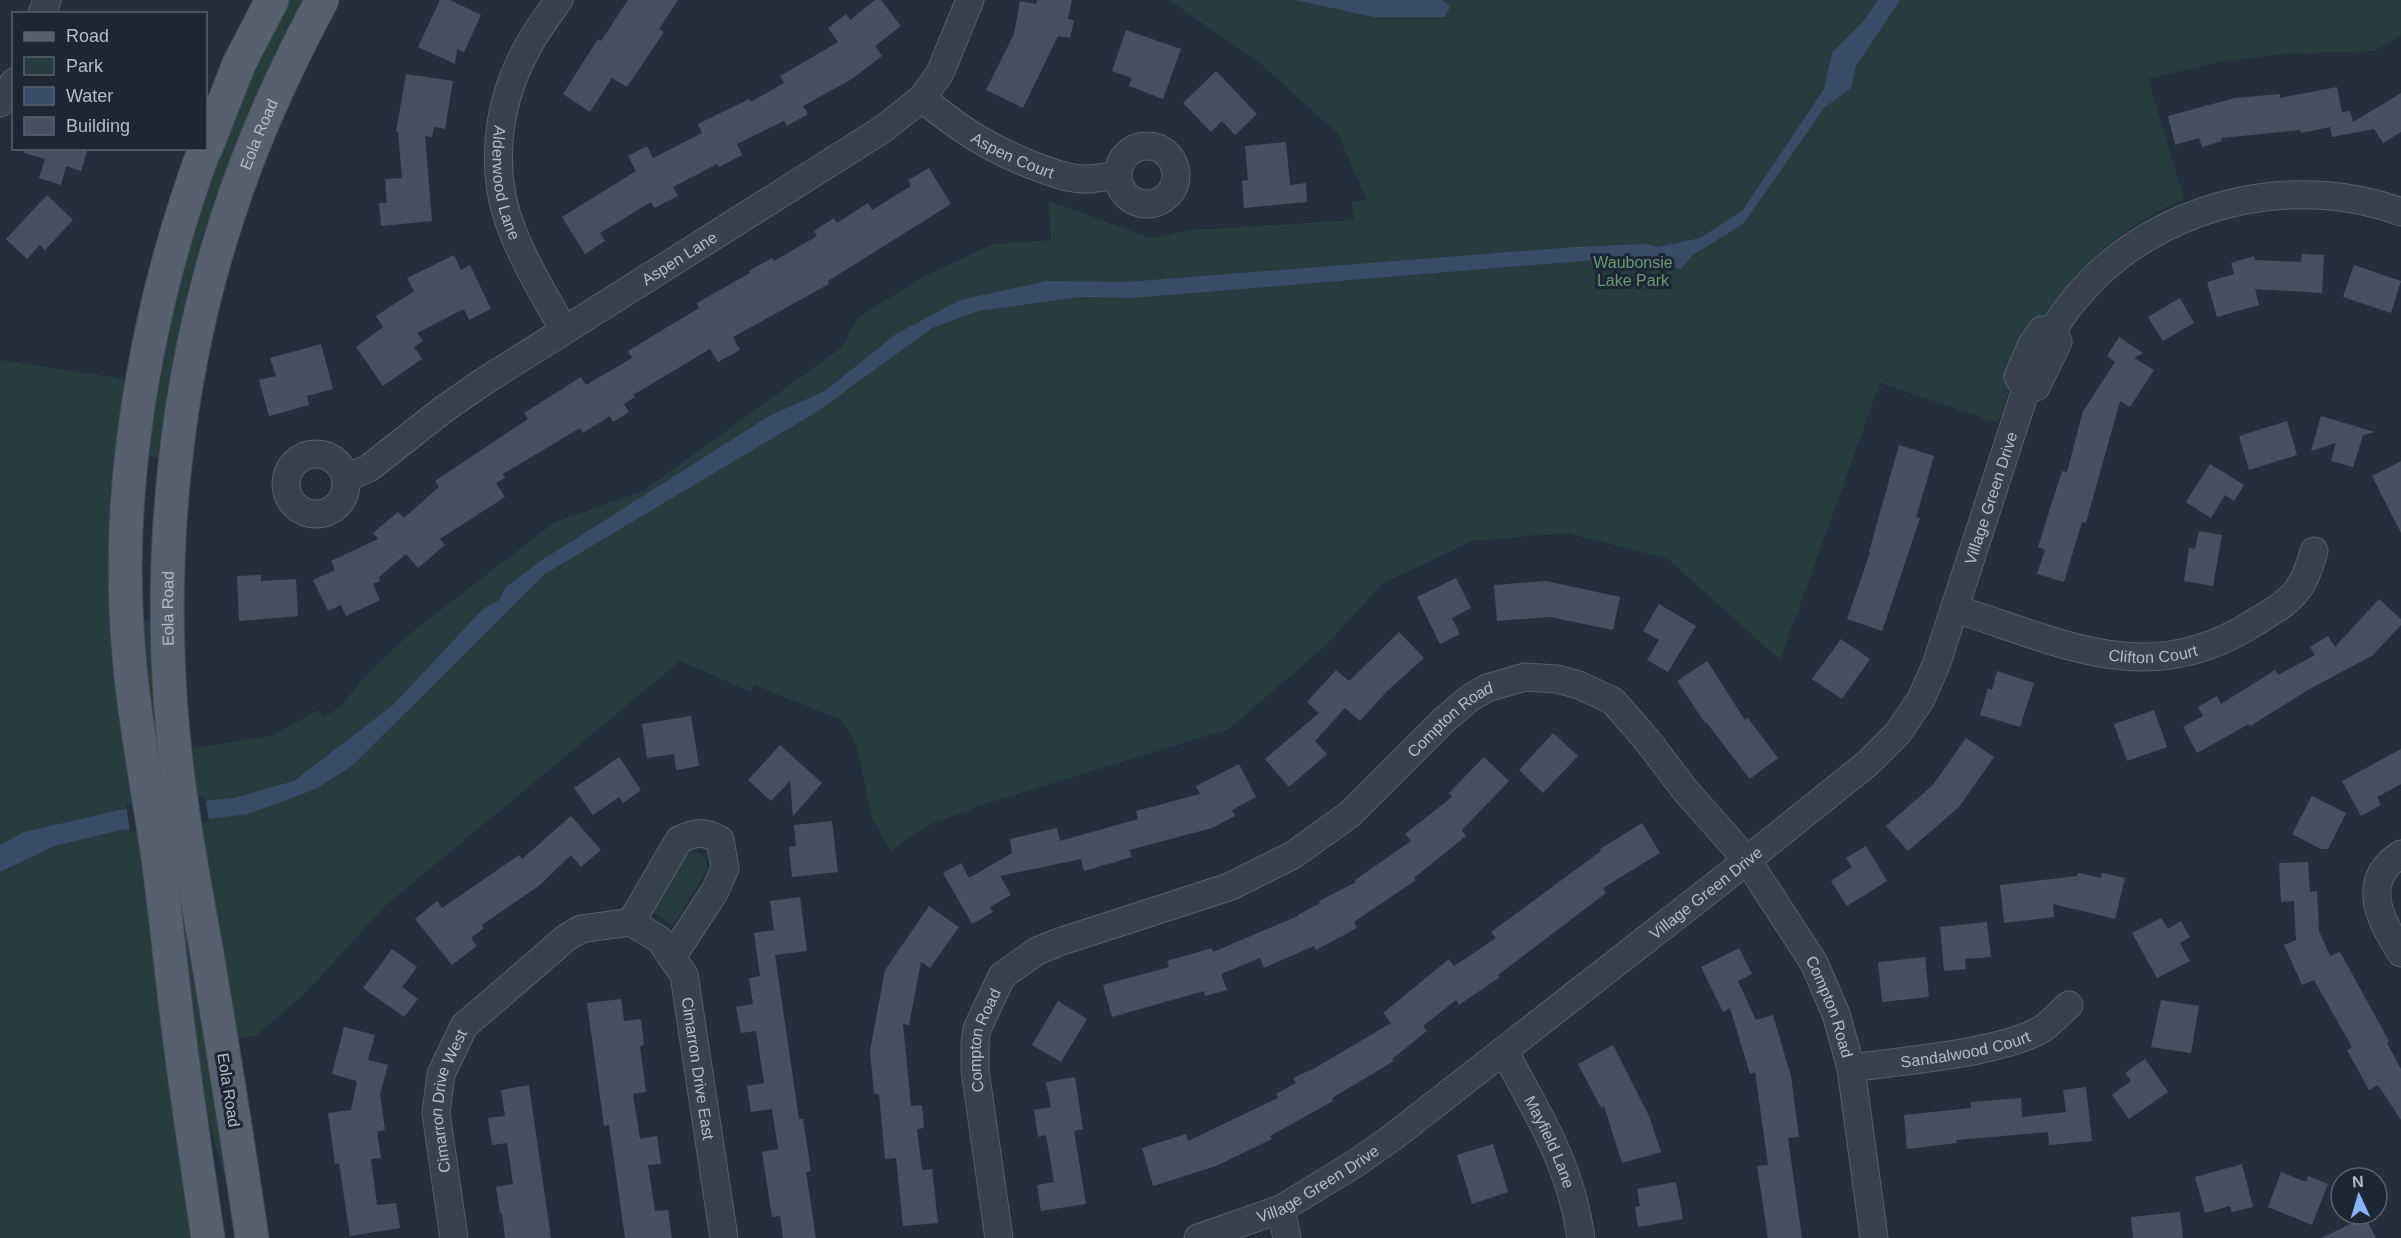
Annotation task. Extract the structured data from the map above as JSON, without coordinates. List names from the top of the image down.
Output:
{
  "streets": {
    "main road": ["Eola Road"],
    "street": [
      "Aspen Court",
      "Alderwood Lane",
      "Aspen Lane",
      "Village Green Drive",
      "Clifton Court",
      "Compton Road",
      "Sandalwood Court",
      "Cimarron Drive East",
      "Cimarron Drive West",
      "Mayfield Lane"
    ]
  },
  "crossings": [
    ["Aspen Court", "Aspen Lane"],
    ["Alderwood Lane", "Aspen Lane"],
    ["Village Green Drive", "Clifton Court"],
    ["Village Green Drive", "Compton Road"],
    ["Village Green Drive", "Mayfield Lane"],
    ["Compton Road", "Sandalwood Court"],
    ["Cimarron Drive East", "Cimarron Drive West"]
  ],
  "parks": ["Waubonsie Lake Park"],
  "legend": [
    "Road",
    "Park",
    "Water",
    "Building"
  ],
  "north": "top"
}
